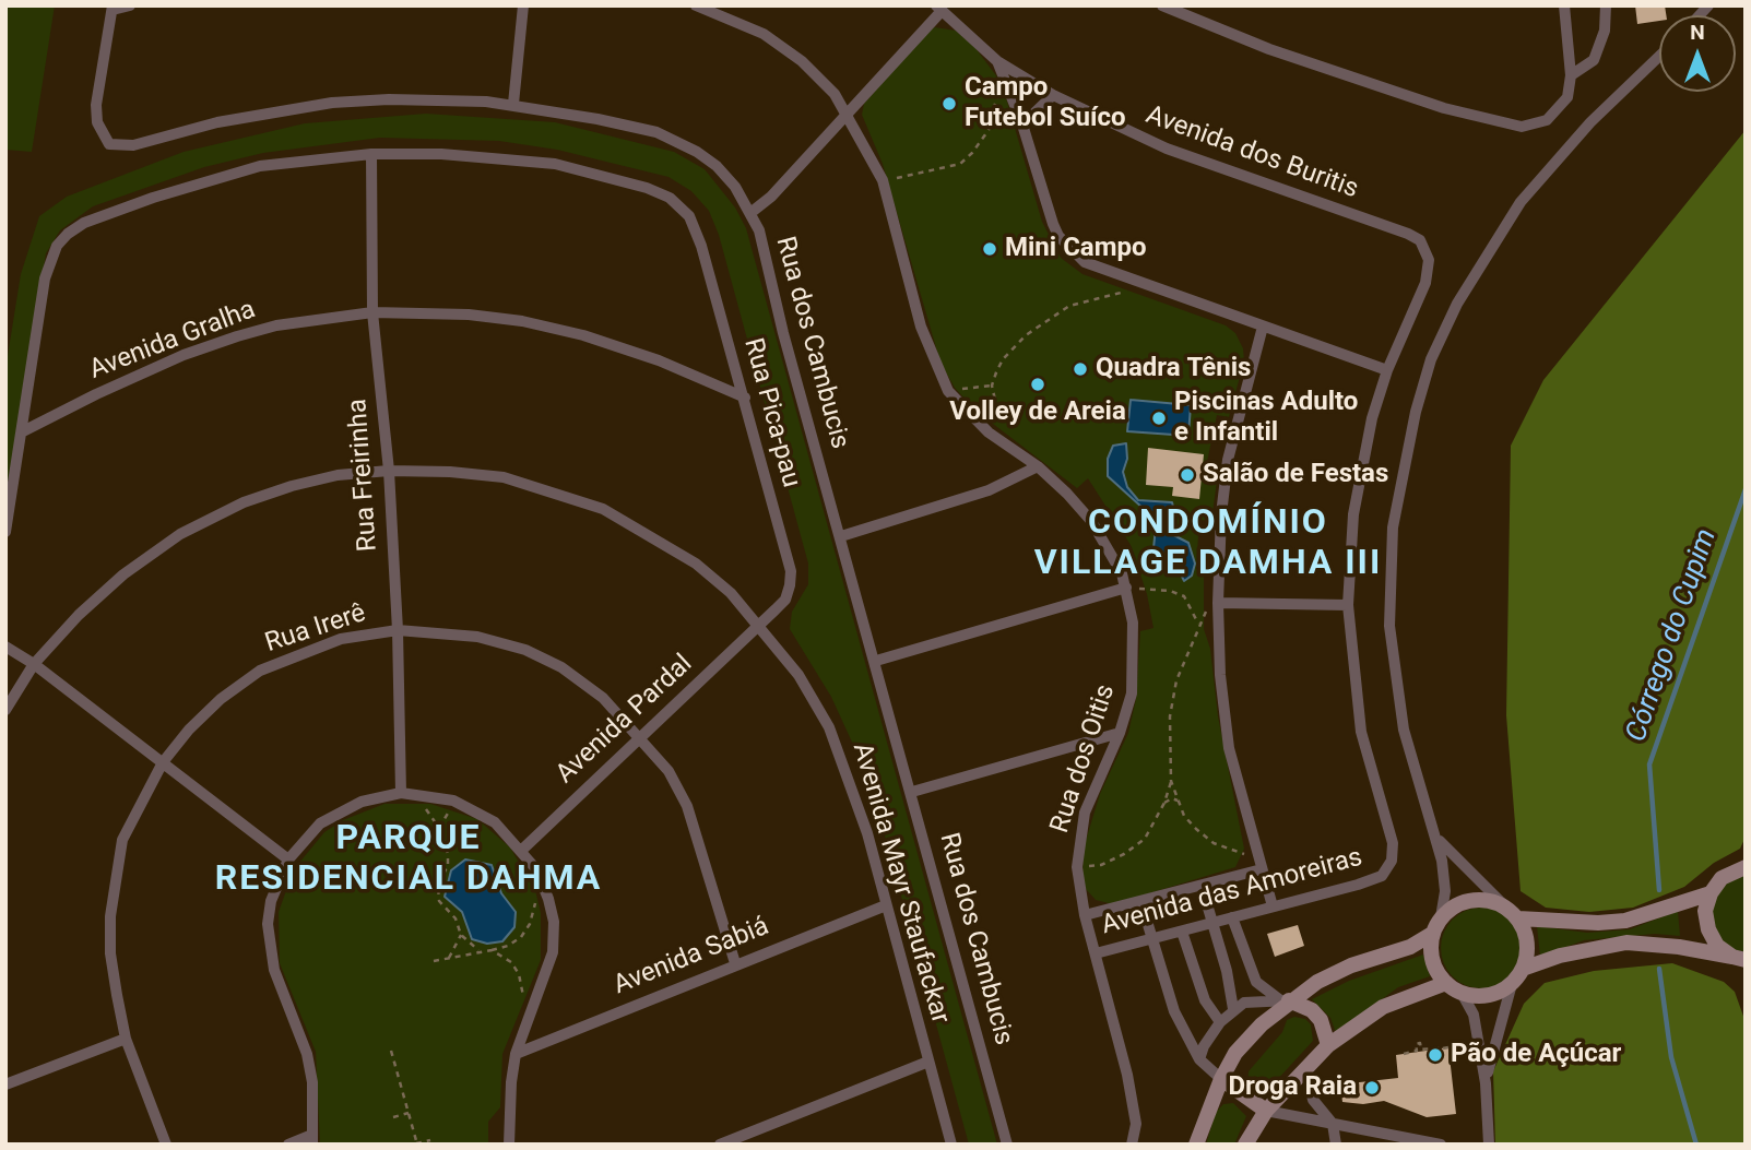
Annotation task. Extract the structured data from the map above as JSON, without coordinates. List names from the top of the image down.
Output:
{
  "streets": {
    "street": [
      "Avenida dos Buritis",
      "Avenida Gralha",
      "Rua dos Cambucis",
      "Rua Pica-pau",
      "Rua Freirinha",
      "Rua Irerê",
      "Avenida Pardal",
      "Rua dos Oitis",
      "Avenida Mayr Staufackar",
      "Avenida das Amoreiras",
      "Avenida Sabiá"
    ]
  },
  "crossings": [
    ["Avenida Gralha", "Rua Pica-pau"],
    ["Avenida Gralha", "Rua Freirinha"],
    ["Rua Pica-pau", "Rua Freirinha"],
    ["Rua Pica-pau", "Avenida Pardal"],
    ["Rua Pica-pau", "Avenida Mayr Staufackar"],
    ["Rua Freirinha", "Rua Irerê"],
    ["Rua Freirinha", "Avenida Mayr Staufackar"],
    ["Rua Irerê", "Avenida Pardal"],
    ["Rua Irerê", "Avenida Sabiá"],
    ["Avenida Pardal", "Avenida Mayr Staufackar"],
    ["Rua dos Oitis", "Avenida das Amoreiras"],
    ["Avenida Mayr Staufackar", "Avenida Sabiá"]
  ],
  "districts": ["CONDOMÍNIO VILLAGE DAMHA III", "PARQUE RESIDENCIAL DAHMA"],
  "water": ["Córrego do Cupim"],
  "places": [
    "Campo Futebol Suíco",
    "Mini Campo",
    "Quadra Tênis",
    "Volley de Areia",
    "Piscinas Adulto e Infantil",
    "Salão de Festas",
    "Pão de Açúcar",
    "Droga Raia"
  ],
  "north": "top"
}
